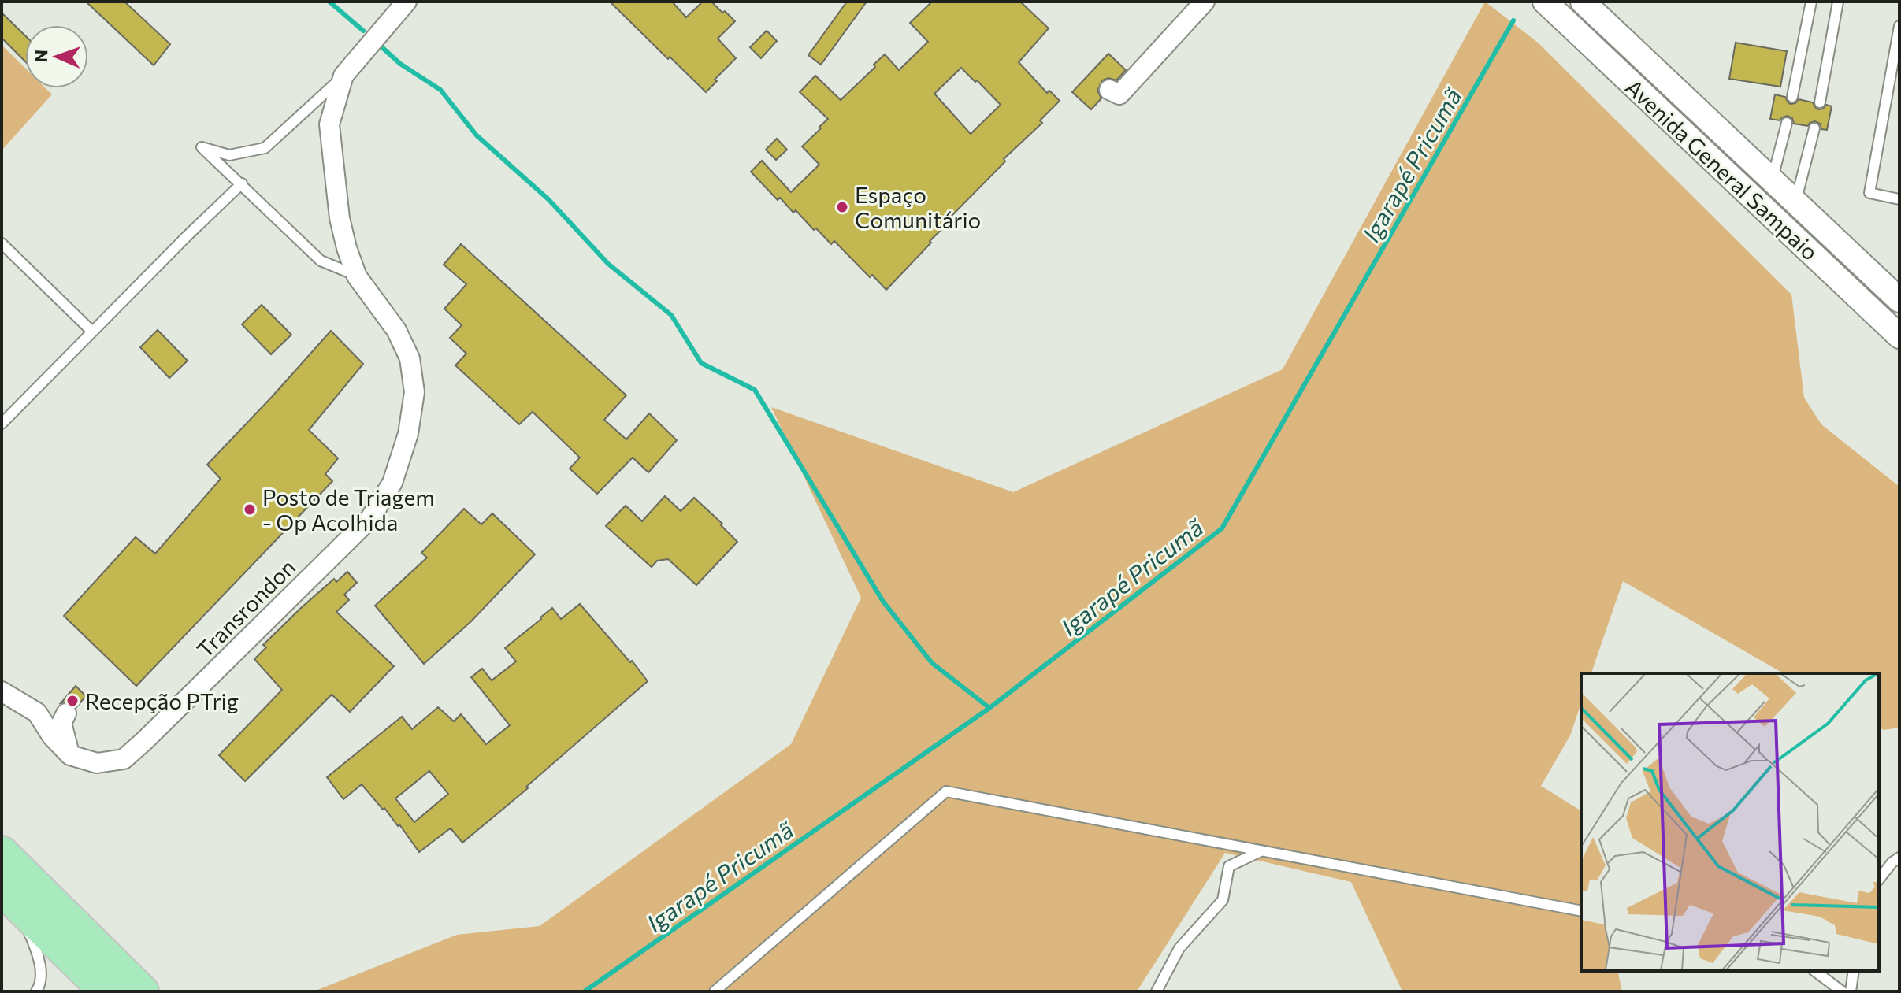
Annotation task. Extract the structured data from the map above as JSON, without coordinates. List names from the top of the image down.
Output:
{
  "streets": {
    "street": ["Avenida General Sampaio", "Transrondon"]
  },
  "water": ["Igarapé Pricumã"],
  "places": ["Espaço Comunitário", "Posto de Triagem - Op Acolhida", "Recepção PTrig"],
  "north": "left"
}
